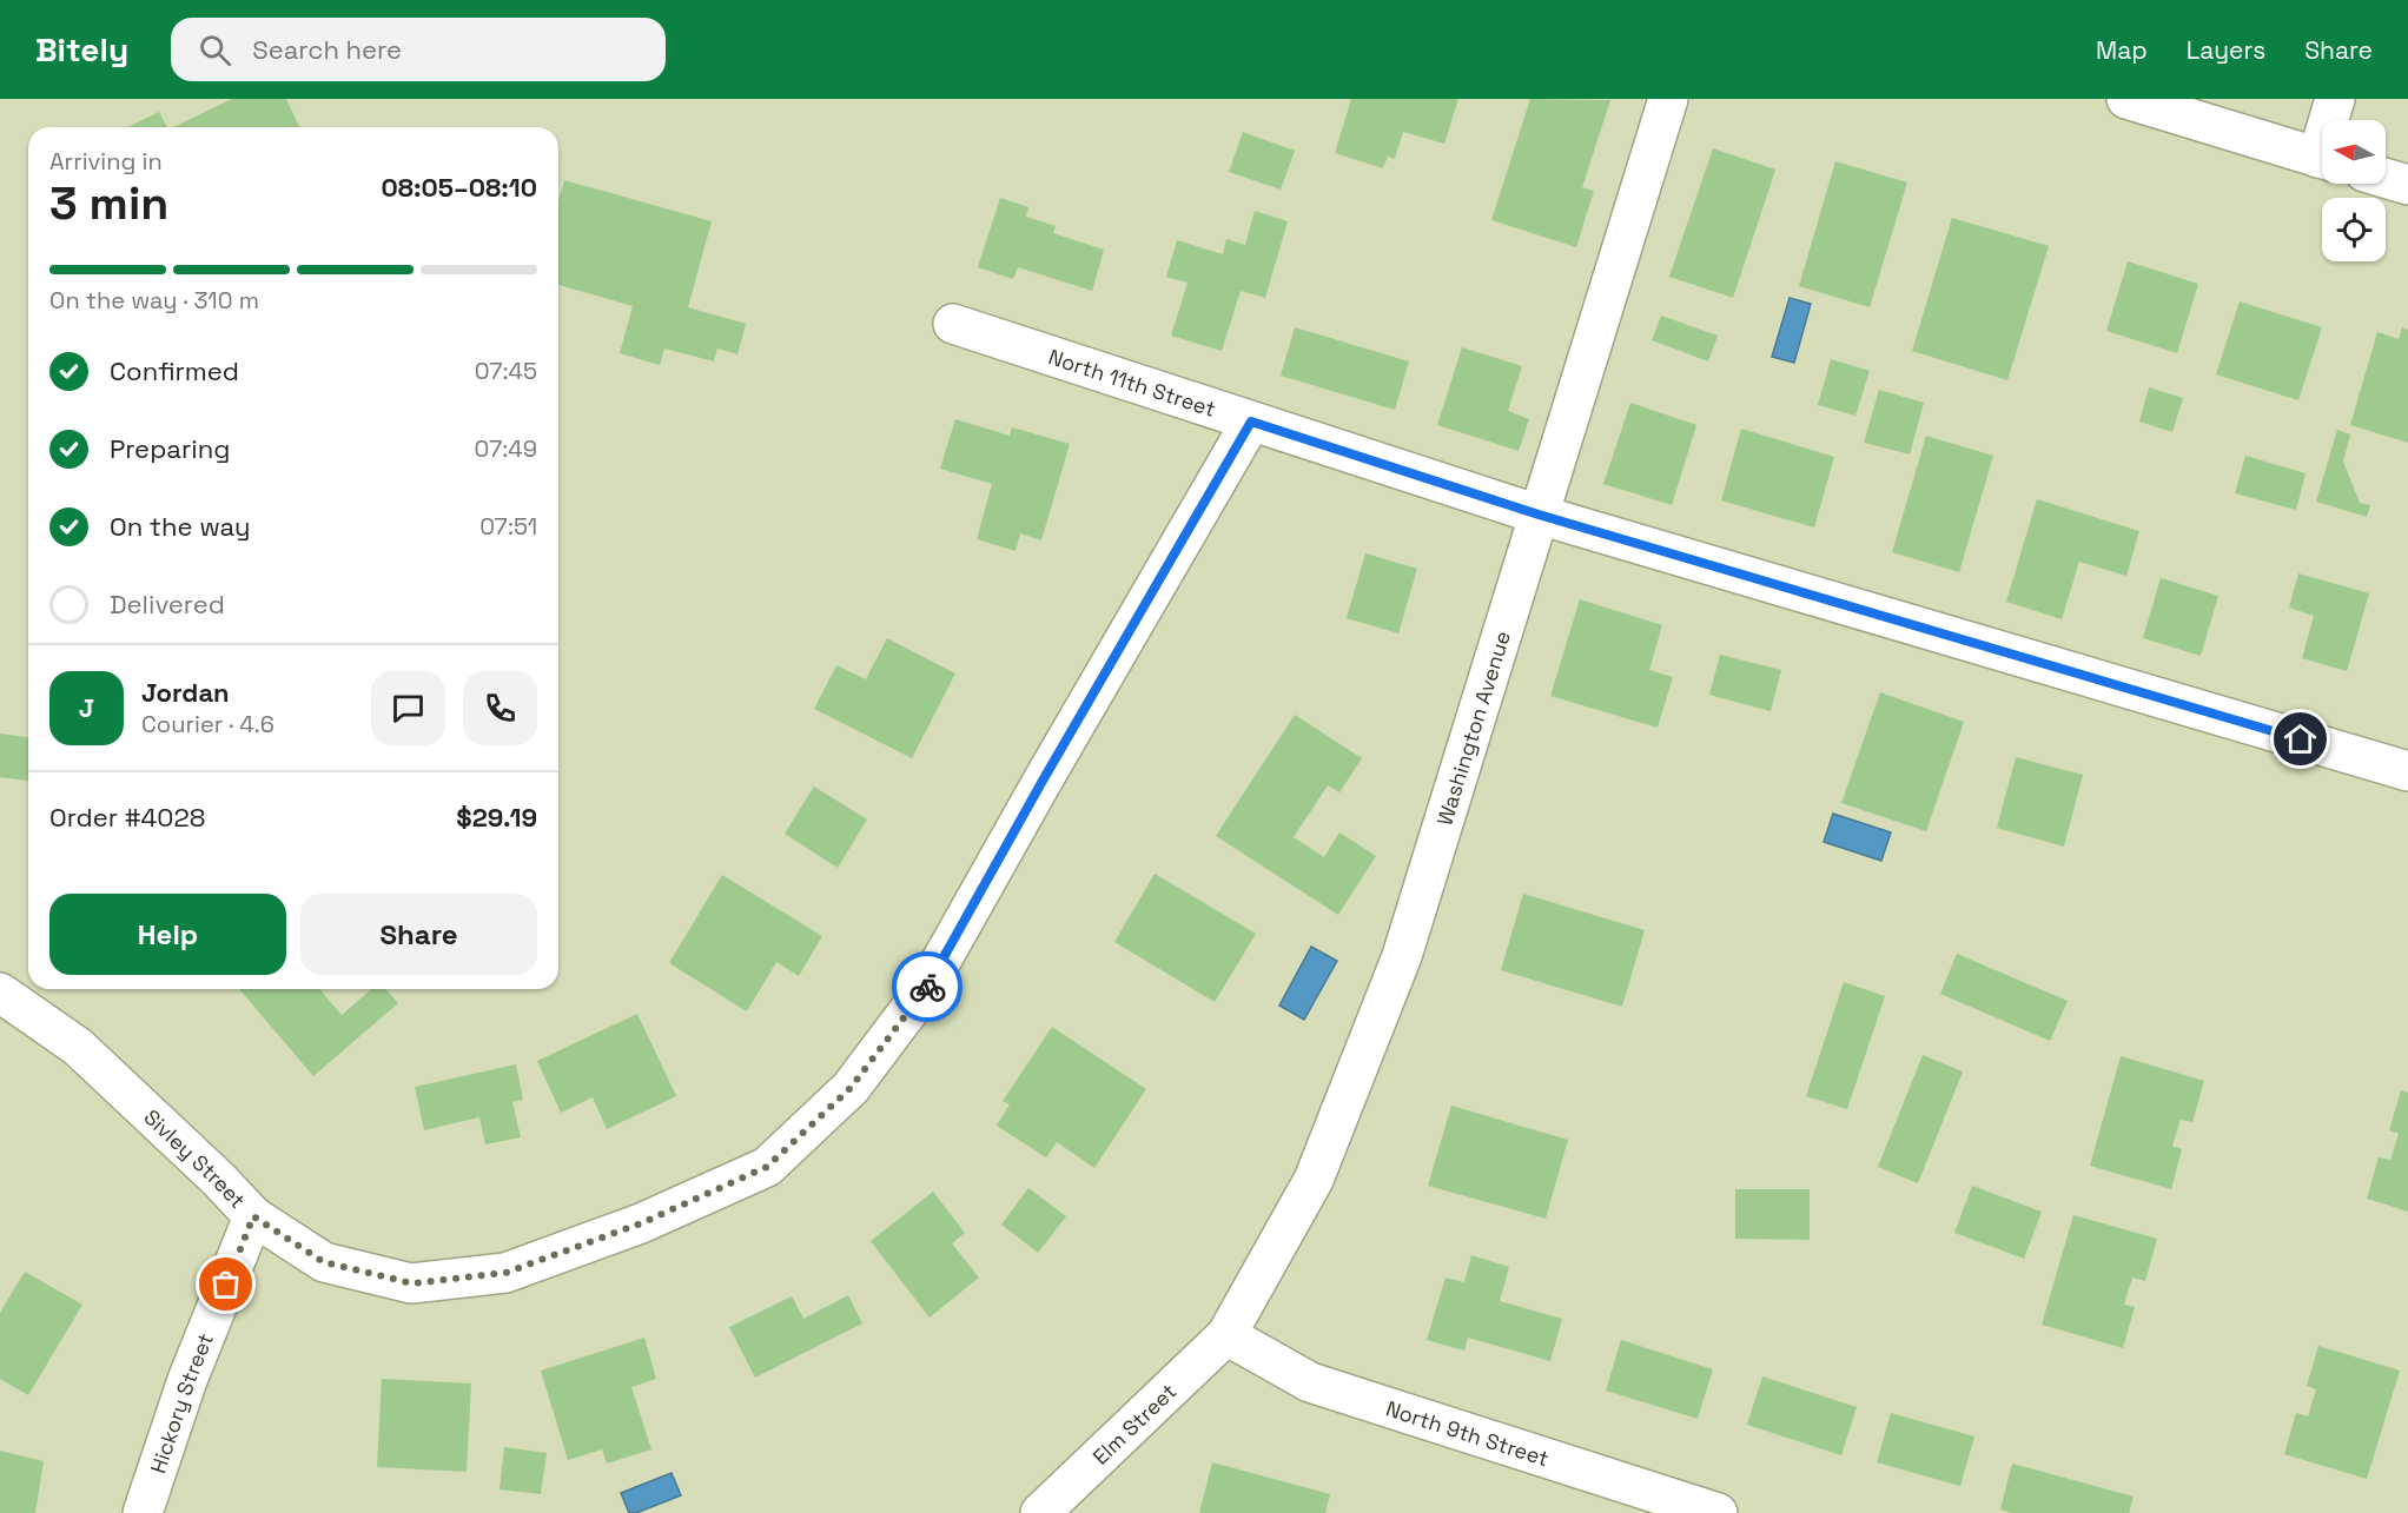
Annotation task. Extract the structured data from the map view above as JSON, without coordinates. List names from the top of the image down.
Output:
{
  "streets": {
    "street": [
      "North 11th Street",
      "Washington Avenue",
      "Sivley Street",
      "Hickory Street",
      "Elm Street",
      "North 9th Street"
    ]
  },
  "crossings": [
    ["North 11th Street", "Washington Avenue"],
    ["North 11th Street", "Sivley Street"],
    ["Washington Avenue", "Elm Street"],
    ["Washington Avenue", "North 9th Street"],
    ["Sivley Street", "Hickory Street"],
    ["Elm Street", "North 9th Street"]
  ],
  "north": "left",
  "page": {
    "header": "Bitely",
    "search": "Search here",
    "nav": ["Map", "Layers", "Share"],
    "heading": ["3 min", "Arriving in", "08:05–08:10"],
    "panel": [
      "Jordan",
      "Courier · 4.6",
      "Order #4028",
      "$29.19"
    ],
    "bar": "On the way · 310 m",
    "list": [
      ["Confirmed", "07:45"],
      ["Preparing", "07:49"],
      ["On the way", "07:51"],
      "Delivered"
    ],
    "round": "J",
    "buttons": ["Help", "Share"]
  }
}
